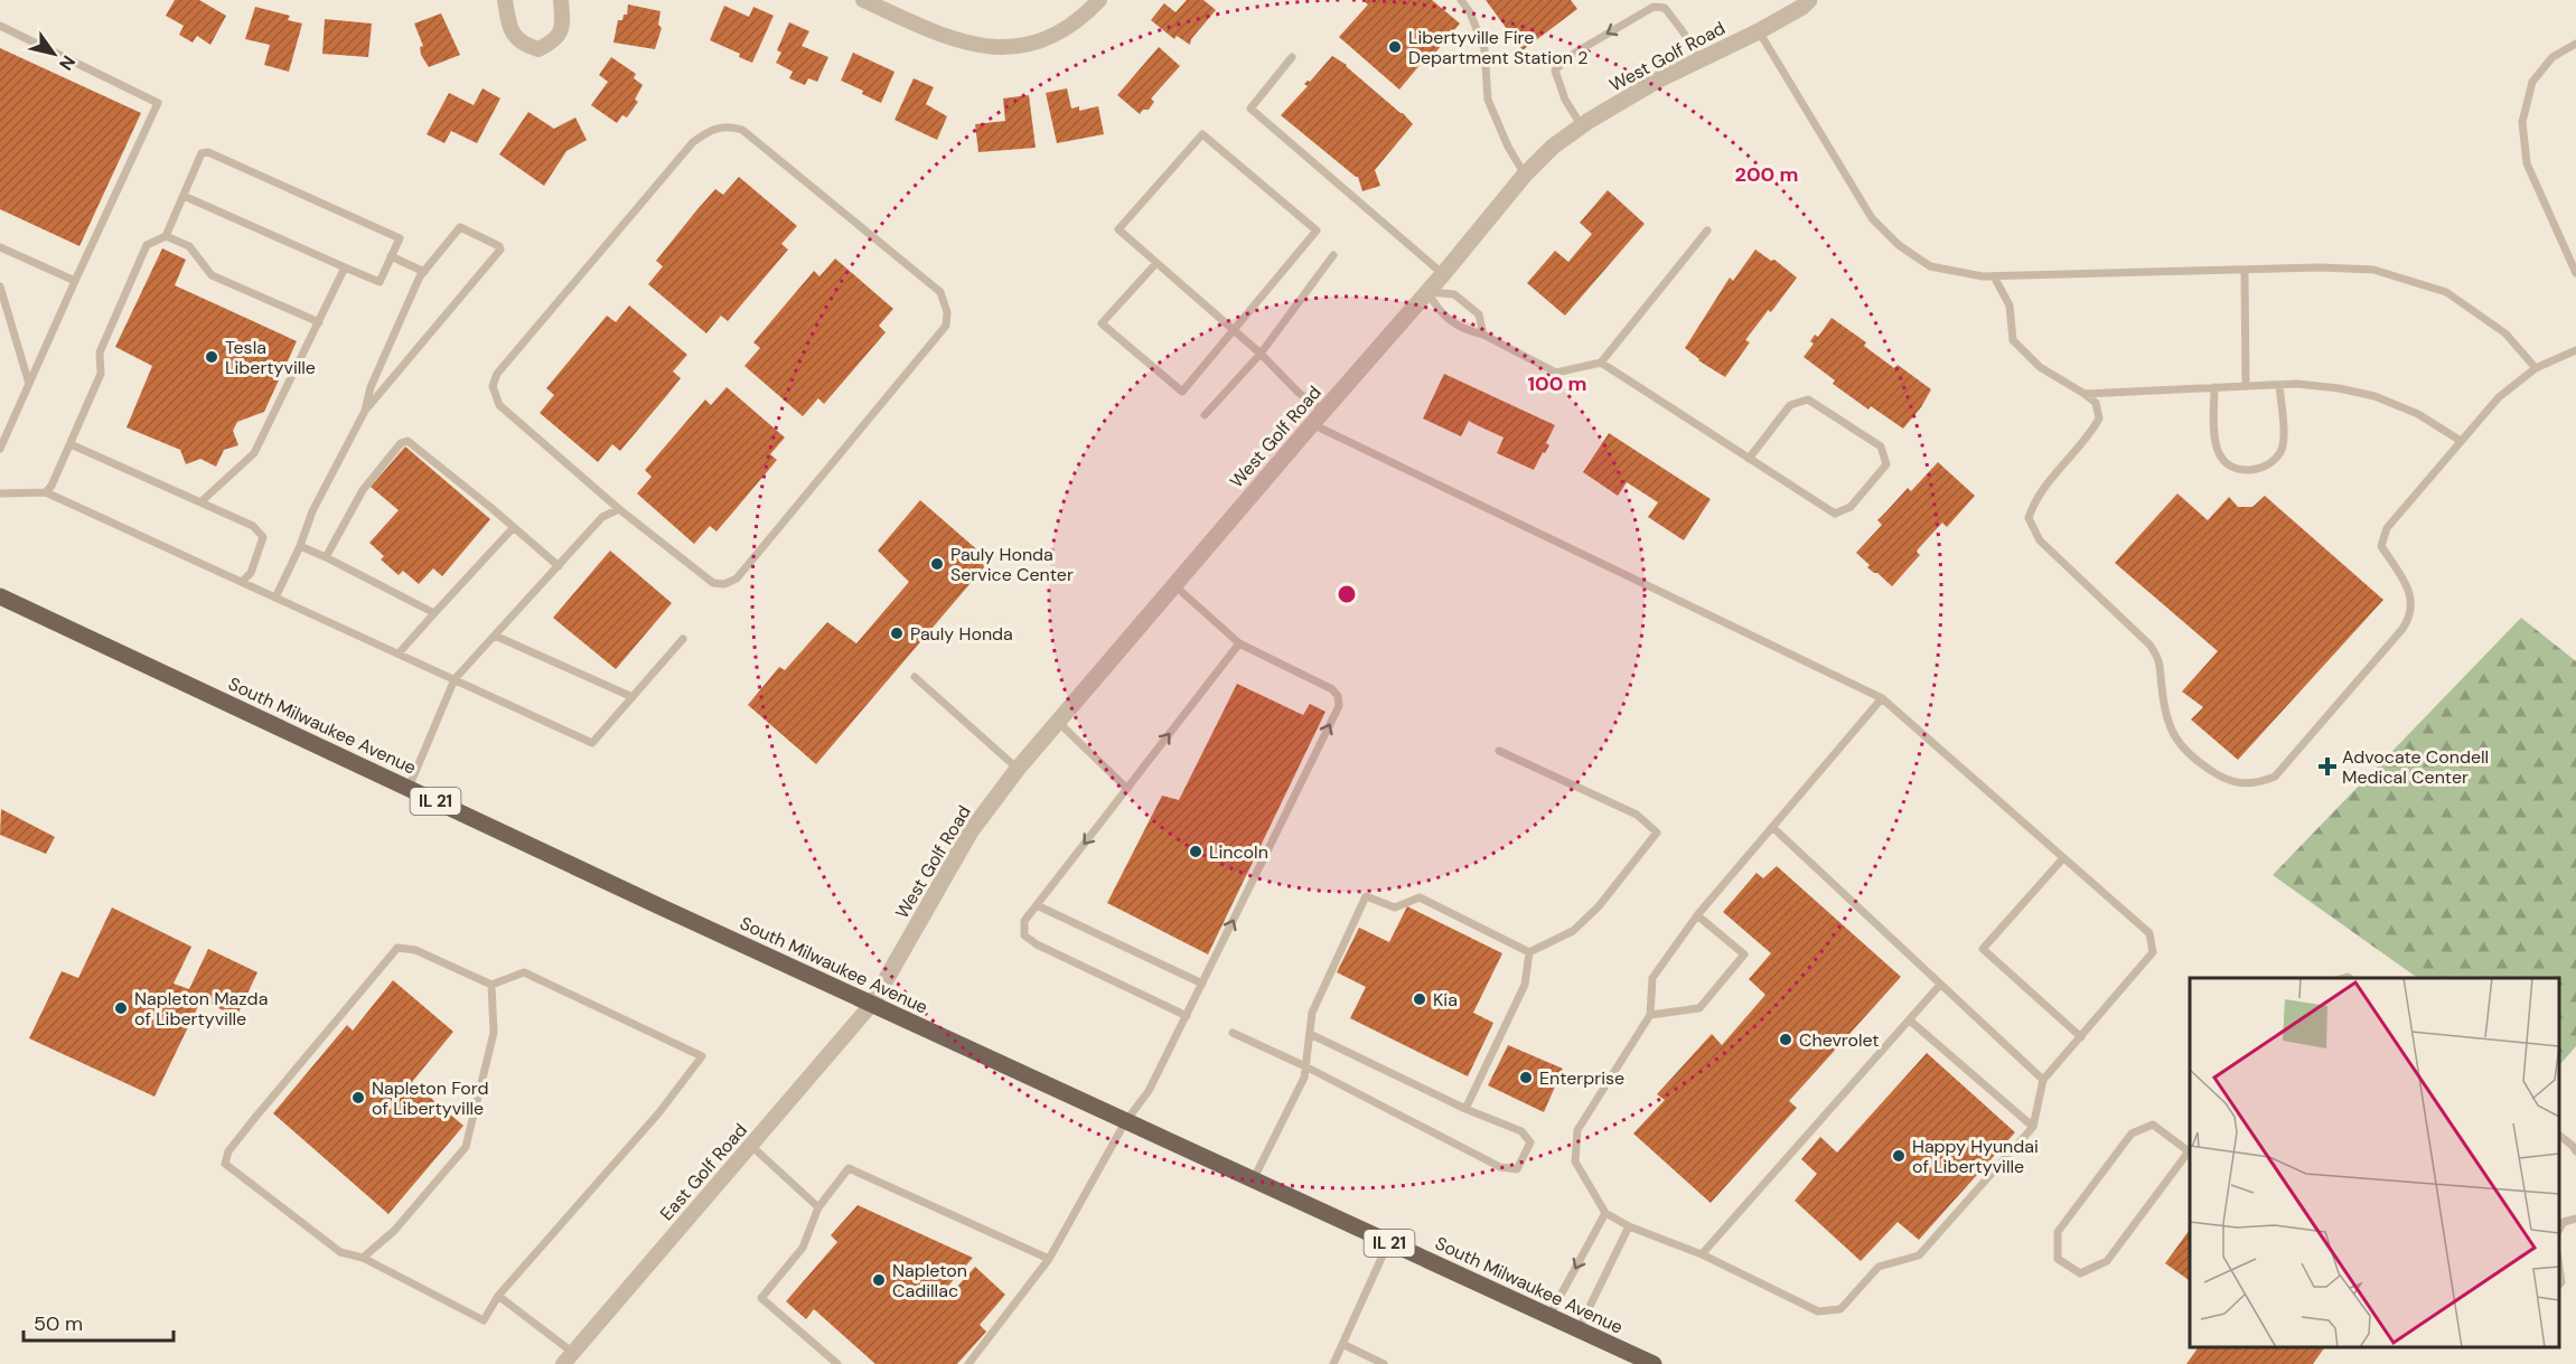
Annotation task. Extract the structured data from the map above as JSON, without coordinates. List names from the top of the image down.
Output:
{
  "streets": {
    "main road": ["South Milwaukee Avenue", "IL 21"],
    "street": ["West Golf Road", "East Golf Road"]
  },
  "crossings": [
    ["West Golf Road", "South Milwaukee Avenue"],
    ["West Golf Road", "East Golf Road"],
    ["South Milwaukee Avenue", "East Golf Road"]
  ],
  "places": {
    "other": [
      "Libertyville Fire Department Station 2",
      "Tesla Libertyville",
      "Pauly Honda Service Center",
      "Pauly Honda",
      "Lincoln",
      "Kia",
      "Napleton Mazda of Libertyville",
      "Chevrolet",
      "Enterprise",
      "Napleton Ford of Libertyville",
      "Happy Hyundai of Libertyville",
      "Napleton Cadillac"
    ],
    "health": ["Advocate Condell Medical Center"]
  },
  "scale_bar": "50 m",
  "north": "bottom right",
  "rings": ["200 m", "100 m"]
}
